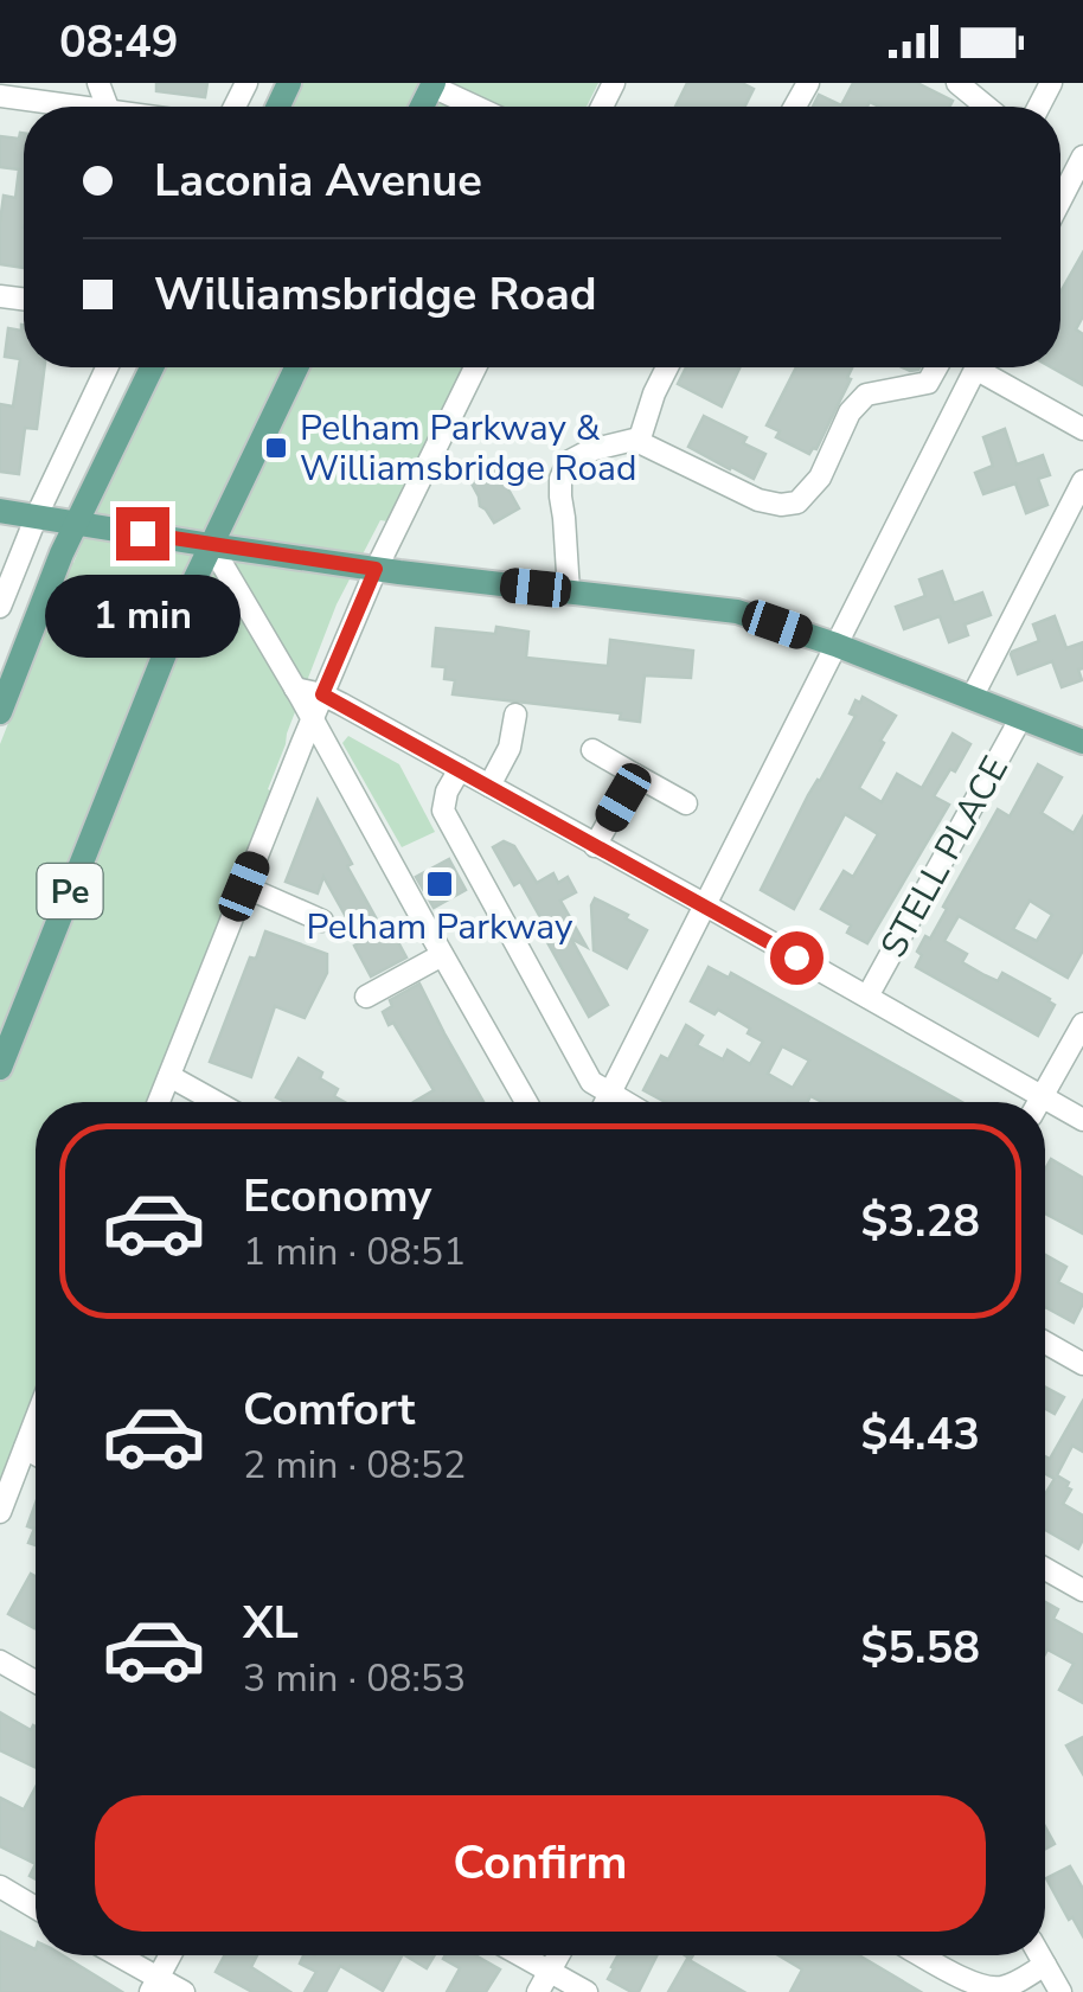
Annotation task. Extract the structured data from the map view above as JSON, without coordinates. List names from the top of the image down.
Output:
{
  "streets": {
    "main road": ["Pe"],
    "street": ["STELL PLACE"]
  },
  "places": {
    "transit": ["Pelham Parkway & Williamsbridge Road", "Pelham Parkway"]
  },
  "page": {
    "status": "08:49",
    "banner": ["Laconia Avenue", "Williamsbridge Road"],
    "bubble": "1 min",
    "list": [
      {
        "name": "Economy",
        "note": "1 min · 08:51",
        "value": "$3.28"
      },
      {
        "name": "Comfort",
        "note": "2 min · 08:52",
        "value": "$4.43"
      },
      {
        "name": "XL",
        "note": "3 min · 08:53",
        "value": "$5.58"
      }
    ],
    "buttons": "Confirm"
  }
}
